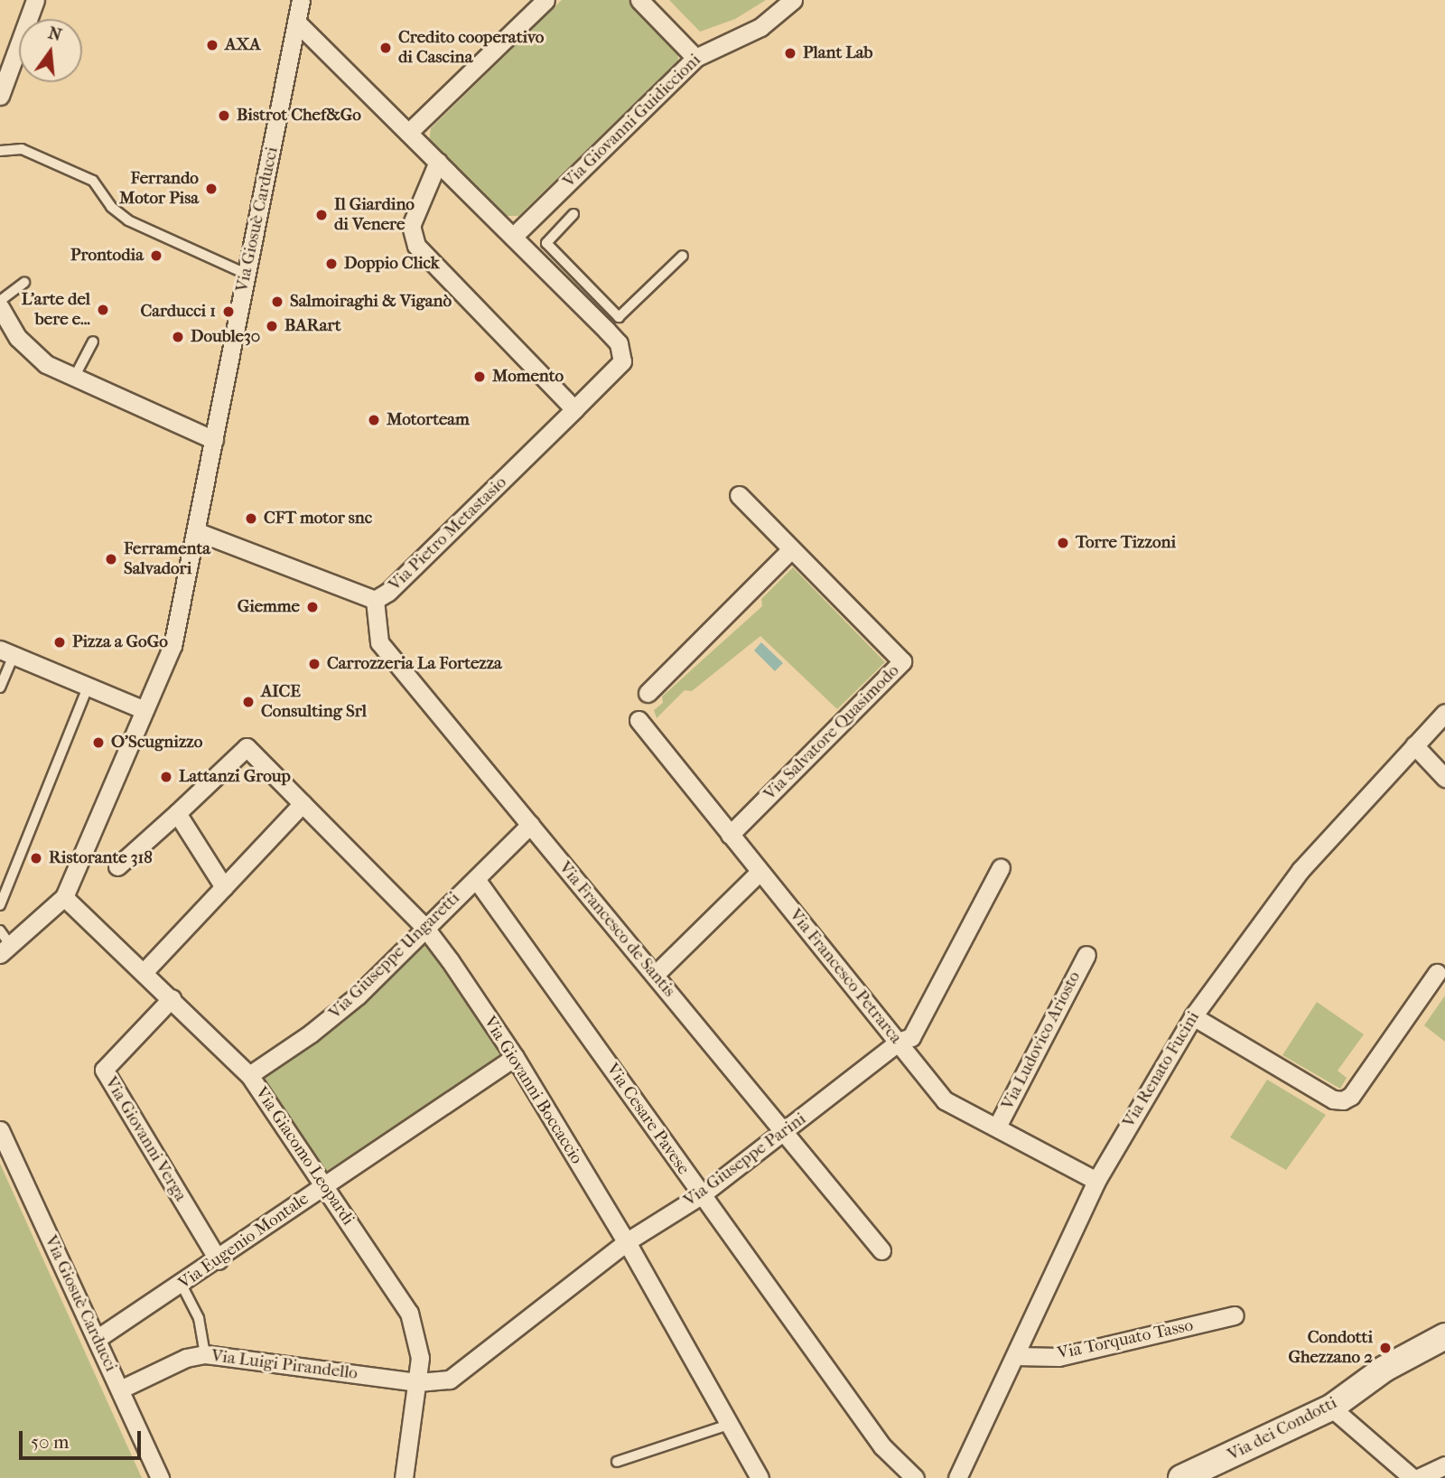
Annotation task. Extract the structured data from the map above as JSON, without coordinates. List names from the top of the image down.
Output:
{
  "streets": {
    "street": [
      "Via Giovanni Guidiccioni",
      "Via Giosuè Carducci",
      "Via Pietro Metastasio",
      "Via Salvatore Quasimodo",
      "Via Francesco de Santis",
      "Via Giuseppe Ungaretti",
      "Via Francesco Petrarca",
      "Via Ludovico Ariosto",
      "Via Renato Fucini",
      "Via Giovanni Boccaccio",
      "Via Cesare Pavese",
      "Via Giovanni Verga",
      "Via Giacomo Leopardi",
      "Via Giuseppe Parini",
      "Via Eugenio Montale",
      "Via Torquato Tasso",
      "Via Luigi Pirandello",
      "Via dei Condotti"
    ]
  },
  "crossings": [
    ["Via Giovanni Guidiccioni", "Via Pietro Metastasio"],
    ["Via Giosuè Carducci", "Via Pietro Metastasio"],
    ["Via Giosuè Carducci", "Via Giacomo Leopardi"],
    ["Via Giosuè Carducci", "Via Eugenio Montale"],
    ["Via Giosuè Carducci", "Via Luigi Pirandello"],
    ["Via Pietro Metastasio", "Via Francesco de Santis"],
    ["Via Salvatore Quasimodo", "Via Francesco Petrarca"],
    ["Via Francesco de Santis", "Via Giuseppe Ungaretti"],
    ["Via Francesco de Santis", "Via Giuseppe Parini"],
    ["Via Giuseppe Ungaretti", "Via Giovanni Boccaccio"],
    ["Via Giuseppe Ungaretti", "Via Cesare Pavese"],
    ["Via Giuseppe Ungaretti", "Via Giacomo Leopardi"],
    ["Via Francesco Petrarca", "Via Ludovico Ariosto"],
    ["Via Francesco Petrarca", "Via Renato Fucini"],
    ["Via Francesco Petrarca", "Via Giuseppe Parini"],
    ["Via Renato Fucini", "Via Torquato Tasso"],
    ["Via Giovanni Boccaccio", "Via Giuseppe Parini"],
    ["Via Giovanni Boccaccio", "Via Eugenio Montale"],
    ["Via Cesare Pavese", "Via Giuseppe Parini"],
    ["Via Giovanni Verga", "Via Giacomo Leopardi"],
    ["Via Giovanni Verga", "Via Eugenio Montale"],
    ["Via Giacomo Leopardi", "Via Giuseppe Parini"],
    ["Via Giacomo Leopardi", "Via Eugenio Montale"],
    ["Via Giacomo Leopardi", "Via Luigi Pirandello"],
    ["Via Giuseppe Parini", "Via Luigi Pirandello"]
  ],
  "places": [
    "AXA",
    "Credito cooperativo di Cascina",
    "Plant Lab",
    "Bistrot Chef&Go",
    "Ferrando Motor Pisa",
    "Il Giardino di Venere",
    "Prontodia",
    "Doppio Click",
    "Salmoiraghi & Viganò",
    "L'arte del bere e...",
    "Carducci 1",
    "BARart",
    "Double30",
    "Momento",
    "Motorteam",
    "CFT motor snc",
    "Torre Tizzoni",
    "Ferramenta Salvadori",
    "Giemme",
    "Pizza a GoGo",
    "Carrozzeria La Fortezza",
    "AICE Consulting Srl",
    "O'Scugnizzo",
    "Lattanzi Group",
    "Ristorante 318",
    "Condotti Ghezzano 2"
  ],
  "scale_bar": "50 m",
  "north": "top"
}
